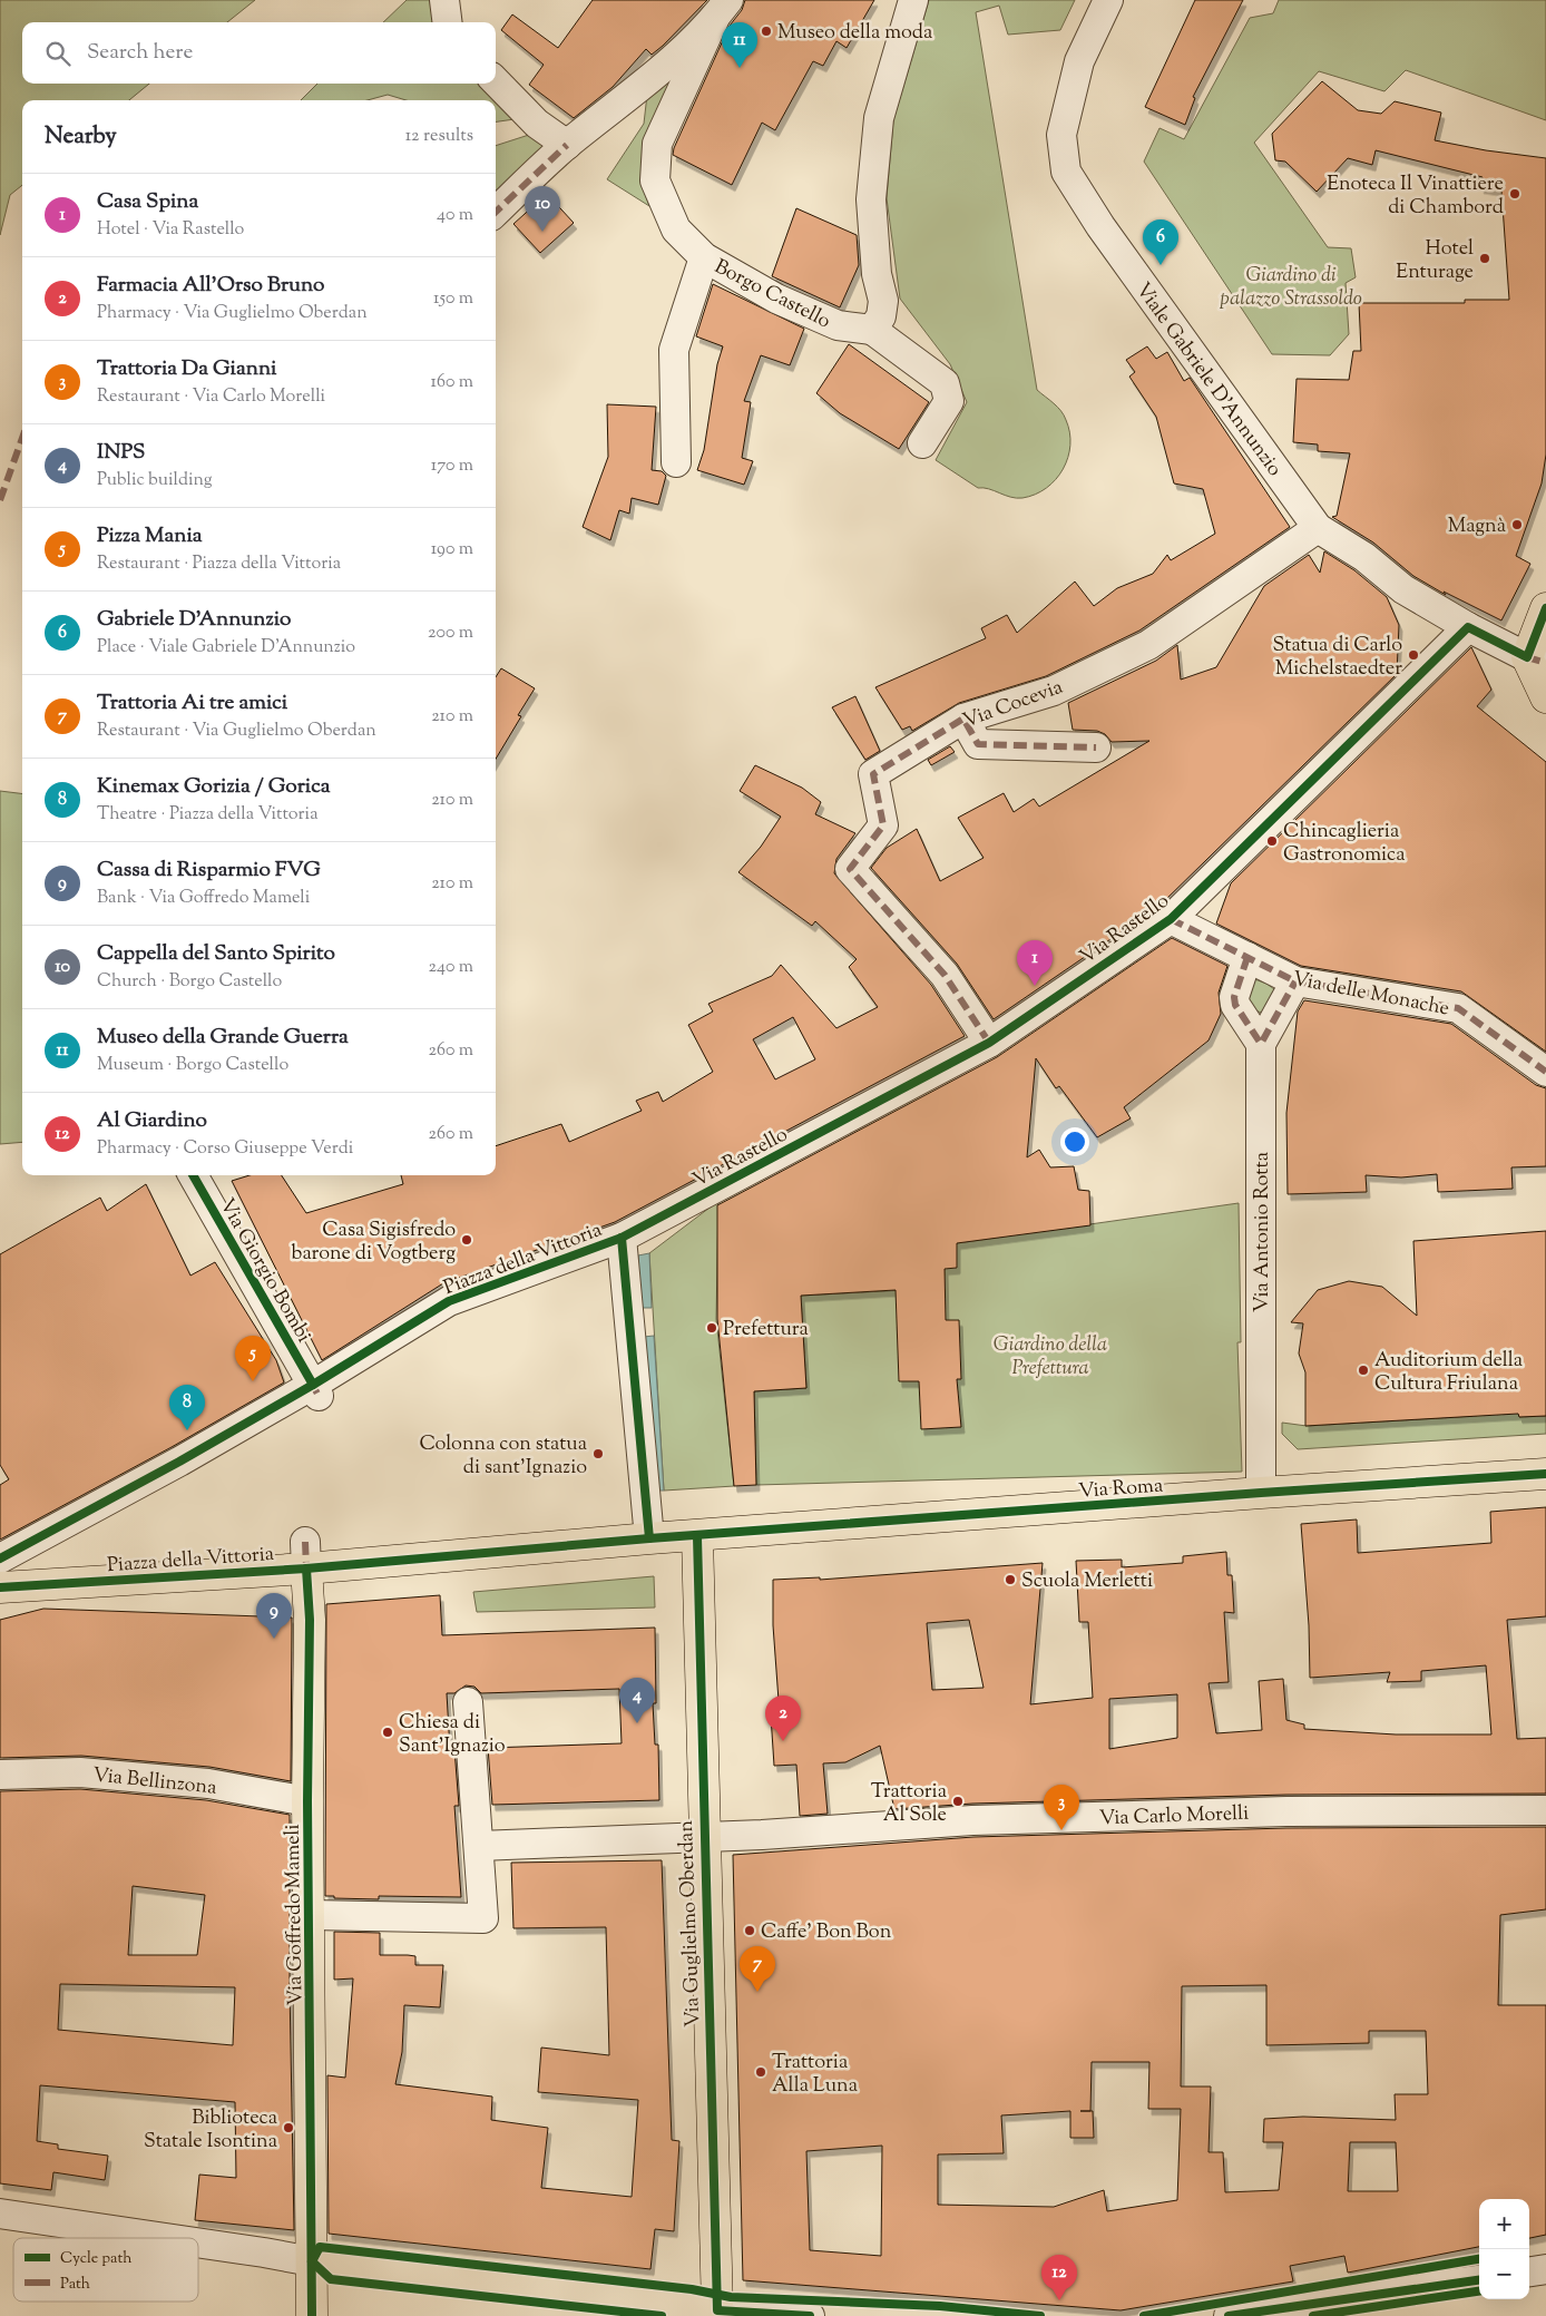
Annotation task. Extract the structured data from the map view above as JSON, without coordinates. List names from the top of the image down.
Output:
{
  "streets": {
    "main road": [
      "Piazza della Vittoria",
      "Via Roma",
      "Via Goffredo Mameli",
      "Via Guglielmo Oberdan"
    ],
    "street": [
      "Borgo Castello",
      "Viale Gabriele D'Annunzio",
      "Via Cocevia",
      "Via Rastello",
      "Via delle Monache",
      "Via Antonio Rotta",
      "Via Giorgio Bombi",
      "Via Bellinzona",
      "Via Carlo Morelli"
    ]
  },
  "crossings": [
    ["Viale Gabriele D'Annunzio", "Via Cocevia"],
    ["Viale Gabriele D'Annunzio", "Via Rastello"],
    ["Via Cocevia", "Via Rastello"],
    ["Via Rastello", "Via delle Monache"],
    ["Via Rastello", "Piazza della Vittoria"],
    ["Via delle Monache", "Via Antonio Rotta"],
    ["Via Antonio Rotta", "Via Roma"],
    ["Piazza della Vittoria", "Via Giorgio Bombi"],
    ["Piazza della Vittoria", "Via Roma"],
    ["Piazza della Vittoria", "Via Goffredo Mameli"],
    ["Piazza della Vittoria", "Via Guglielmo Oberdan"],
    ["Via Roma", "Via Guglielmo Oberdan"],
    ["Via Bellinzona", "Via Goffredo Mameli"],
    ["Via Carlo Morelli", "Via Guglielmo Oberdan"]
  ],
  "parks": ["Giardino di palazzo Strassoldo", "Giardino della Prefettura"],
  "places": [
    "Museo della moda",
    "Enoteca Il Vinattiere di Chambord",
    "Hotel Enturage",
    "Magnà",
    "Statua di Carlo Michelstaedter",
    "Chincaglieria Gastronomica",
    "Casa Sigisfredo barone di Vogtberg",
    "Prefettura",
    "Auditorium della Cultura Friulana",
    "Colonna con statua di sant'Ignazio",
    "Scuola Merletti",
    "Chiesa di Sant'Ignazio",
    "Trattoria Al Sole",
    "Caffe' Bon Bon",
    "Trattoria Alla Luna",
    "Biblioteca Statale Isontina"
  ],
  "legend": ["Cycle path", "Path"],
  "page": {
    "pins": [
      "11",
      "10",
      "6",
      "1",
      "5",
      "8",
      "9",
      "4",
      "2",
      "3",
      "7",
      "12"
    ],
    "search": "Search here",
    "heading": ["Nearby", "12 results"],
    "list": [
      {
        "mark": "1",
        "name": "Casa Spina",
        "note": "Hotel · Via Rastello",
        "value": "40 m"
      },
      {
        "mark": "2",
        "name": "Farmacia All'Orso Bruno",
        "note": "Pharmacy · Via Guglielmo Oberdan",
        "value": "150 m"
      },
      {
        "mark": "3",
        "name": "Trattoria Da Gianni",
        "note": "Restaurant · Via Carlo Morelli",
        "value": "160 m"
      },
      {
        "mark": "4",
        "name": "INPS",
        "note": "Public building",
        "value": "170 m"
      },
      {
        "mark": "5",
        "name": "Pizza Mania",
        "note": "Restaurant · Piazza della Vittoria",
        "value": "190 m"
      },
      {
        "mark": "6",
        "name": "Gabriele D'Annunzio",
        "note": "Place · Viale Gabriele D'Annunzio",
        "value": "200 m"
      },
      {
        "mark": "7",
        "name": "Trattoria Ai tre amici",
        "note": "Restaurant · Via Guglielmo Oberdan",
        "value": "210 m"
      },
      {
        "mark": "8",
        "name": "Kinemax Gorizia / Gorica",
        "note": "Theatre · Piazza della Vittoria",
        "value": "210 m"
      },
      {
        "mark": "9",
        "name": "Cassa di Risparmio FVG",
        "note": "Bank · Via Goffredo Mameli",
        "value": "210 m"
      },
      {
        "mark": "10",
        "name": "Cappella del Santo Spirito",
        "note": "Church · Borgo Castello",
        "value": "240 m"
      },
      {
        "mark": "11",
        "name": "Museo della Grande Guerra",
        "note": "Museum · Borgo Castello",
        "value": "260 m"
      },
      {
        "mark": "12",
        "name": "Al Giardino",
        "note": "Pharmacy · Corso Giuseppe Verdi",
        "value": "260 m"
      }
    ],
    "map_buttons": ["+", "−"]
  }
}
